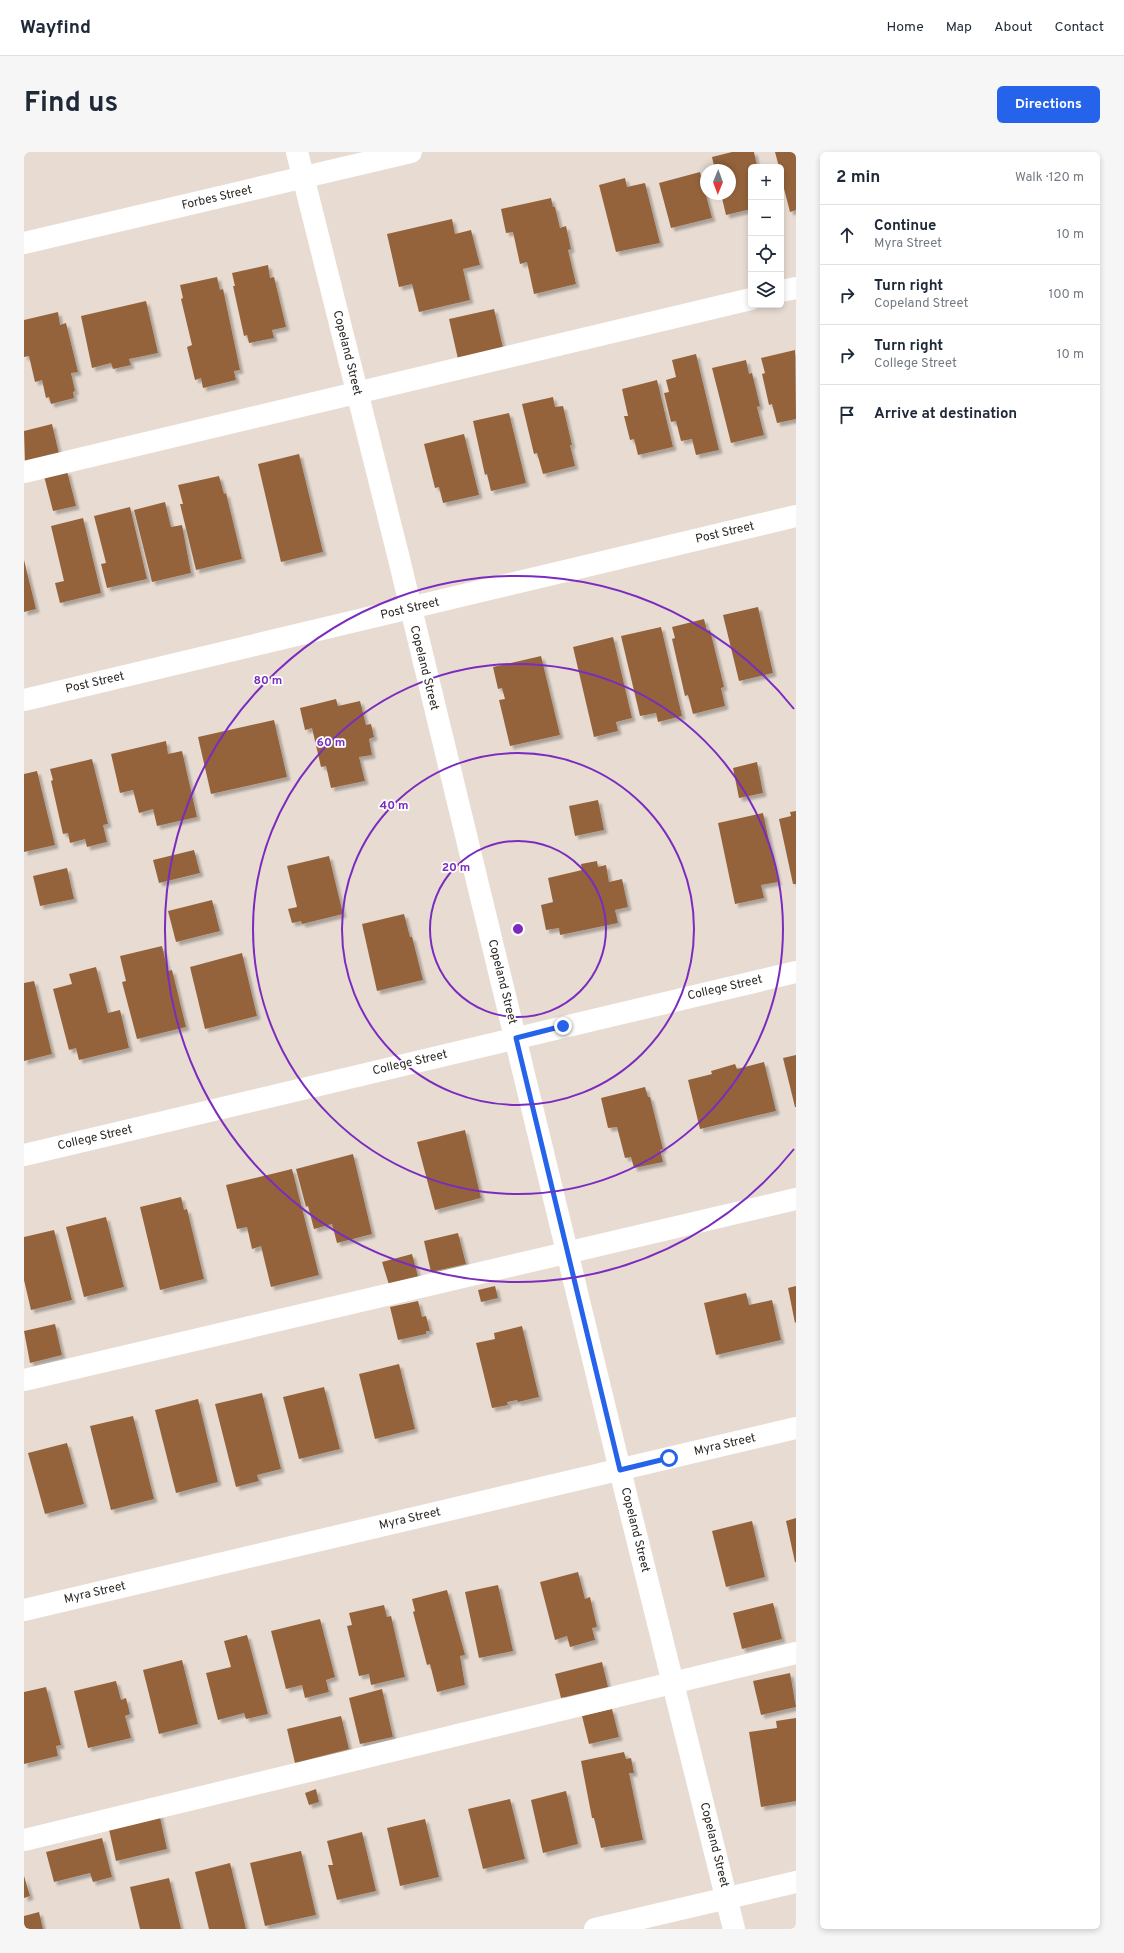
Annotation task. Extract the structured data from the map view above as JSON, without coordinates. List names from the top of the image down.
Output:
{
  "streets": {
    "street": [
      "Forbes Street",
      "Copeland Street",
      "Post Street",
      "College Street",
      "Myra Street"
    ]
  },
  "crossings": [
    ["Forbes Street", "Copeland Street"],
    ["Copeland Street", "Post Street"],
    ["Copeland Street", "College Street"],
    ["Copeland Street", "Myra Street"]
  ],
  "north": "bottom",
  "page": {
    "header": "Wayfind",
    "nav": [
      "Home",
      "Map",
      "About",
      "Contact"
    ],
    "title": "Find us",
    "buttons": "Directions",
    "heading": ["2 min", "Walk · 120 m"],
    "map_buttons": ["+", "−"],
    "list": [
      ["Continue", "Myra Street", "10 m"],
      ["Turn right", "Copeland Street", "100 m"],
      ["Turn right", "College Street", "10 m"],
      "Arrive at destination"
    ]
  },
  "rings": [
    "80 m",
    "60 m",
    "40 m",
    "20 m"
  ]
}
